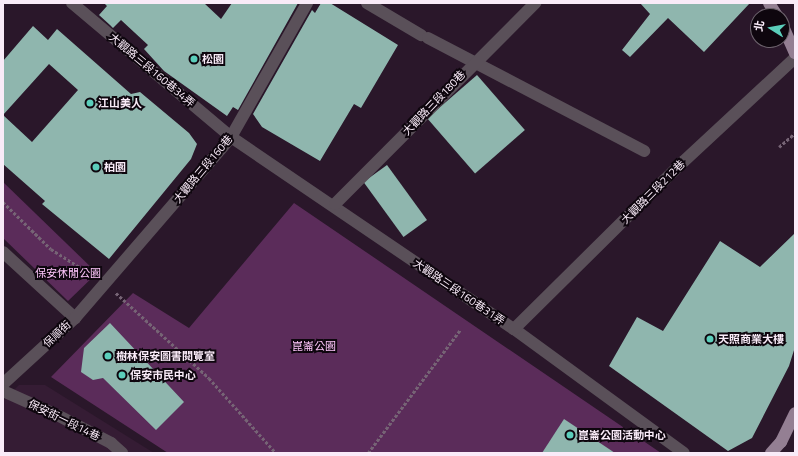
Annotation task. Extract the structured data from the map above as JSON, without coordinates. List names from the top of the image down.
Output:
{
  "streets": {
    "street": [
      "大觀路三段160巷34弄",
      "大觀路三段180巷",
      "大觀路三段160巷",
      "大觀路三段212巷",
      "大觀路三段160巷31弄",
      "保順街",
      "保安街一段14巷"
    ]
  },
  "crossings": [
    ["大觀路三段160巷34弄", "大觀路三段160巷"],
    ["大觀路三段160巷34弄", "大觀路三段160巷31弄"],
    ["大觀路三段180巷", "大觀路三段160巷31弄"],
    ["大觀路三段160巷", "大觀路三段160巷31弄"],
    ["大觀路三段160巷", "保順街"],
    ["大觀路三段212巷", "大觀路三段160巷31弄"]
  ],
  "parks": ["保安休閒公園", "崑崙公園"],
  "places": [
    "松園",
    "江山美人",
    "柏園",
    "天照商業大樓",
    "樹林保安圖書閱覽室",
    "保安市民中心",
    "崑崙公園活動中心"
  ],
  "north": "left"
}
